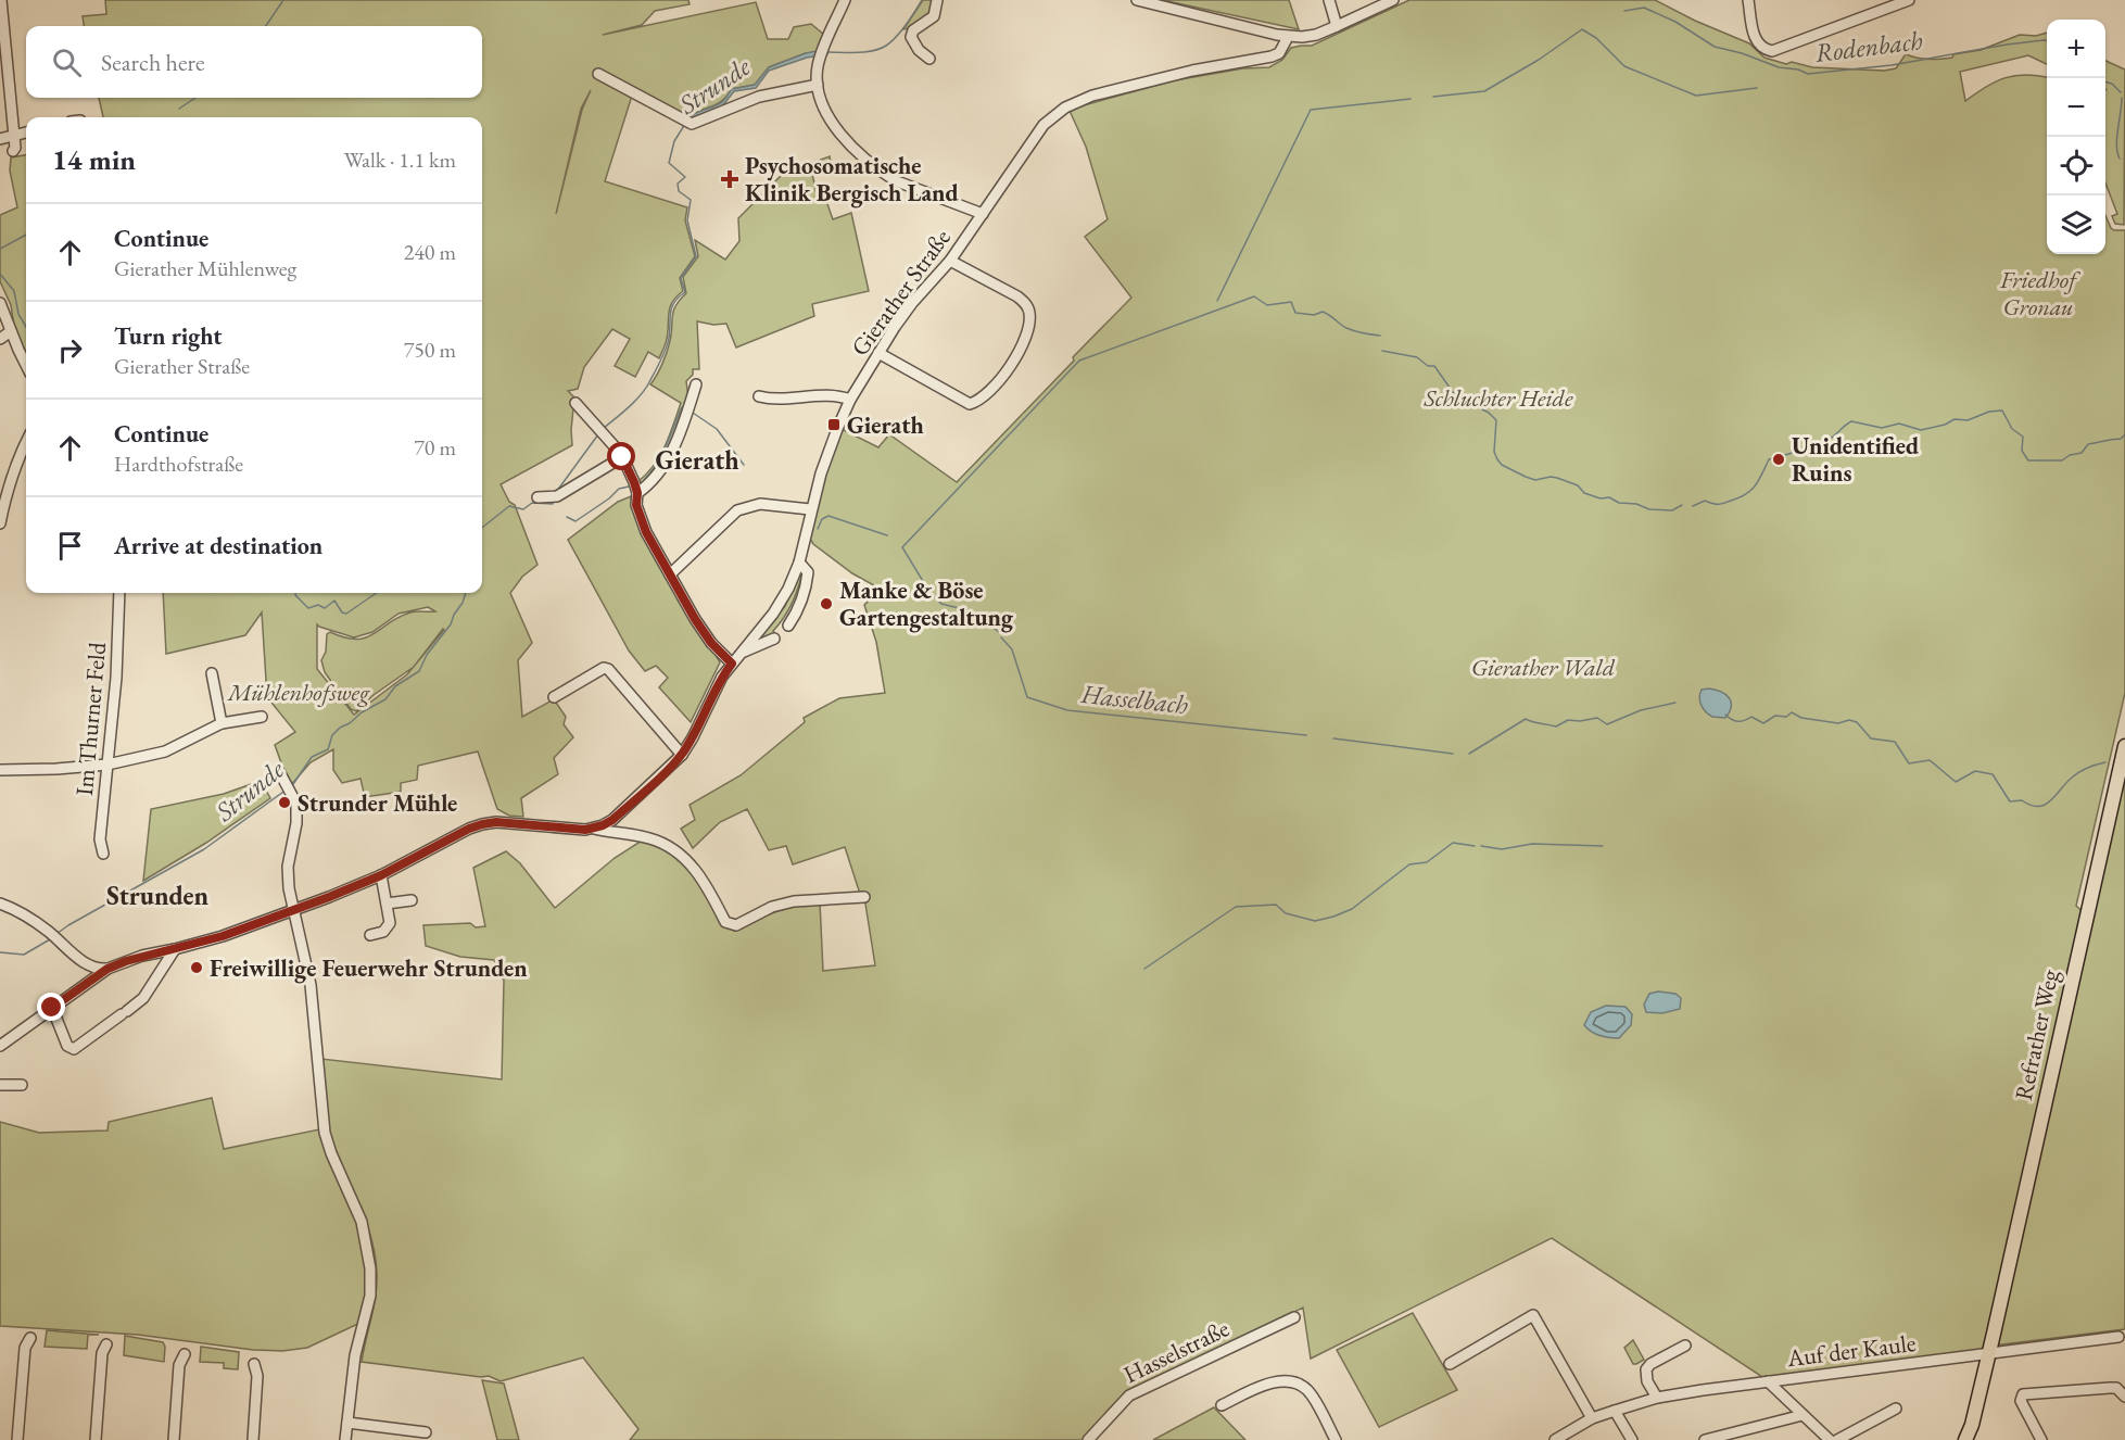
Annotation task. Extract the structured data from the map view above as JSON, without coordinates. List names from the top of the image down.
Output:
{
  "streets": {
    "main road": ["Refrather Weg"],
    "street": [
      "Gierather Straße",
      "Im Thurner Feld",
      "Auf der Kaule",
      "Hasselstraße"
    ]
  },
  "crossings": [
    ["Refrather Weg", "Auf der Kaule"]
  ],
  "districts": ["Gierath", "Strunden"],
  "water": ["Rodenbach", "Strunde", "Hasselbach"],
  "parks": [
    "Friedhof Gronau",
    "Schluchter Heide",
    "Gierather Wald",
    "Mühlenhofsweg"
  ],
  "places": {
    "health": ["Psychosomatische Klinik Bergisch Land"],
    "transit": ["Gierath"],
    "other": [
      "Unidentified Ruins",
      "Manke & Böse Gartengestaltung",
      "Strunder Mühle",
      "Freiwillige Feuerwehr Strunden"
    ]
  },
  "page": {
    "map_buttons": ["+", "−"],
    "search": "Search here",
    "heading": ["14 min", "Walk · 1.1 km"],
    "list": [
      ["Continue", "Gierather Mühlenweg", "240 m"],
      ["Turn right", "Gierather Straße", "750 m"],
      ["Continue", "Hardthofstraße", "70 m"],
      "Arrive at destination"
    ]
  }
}
